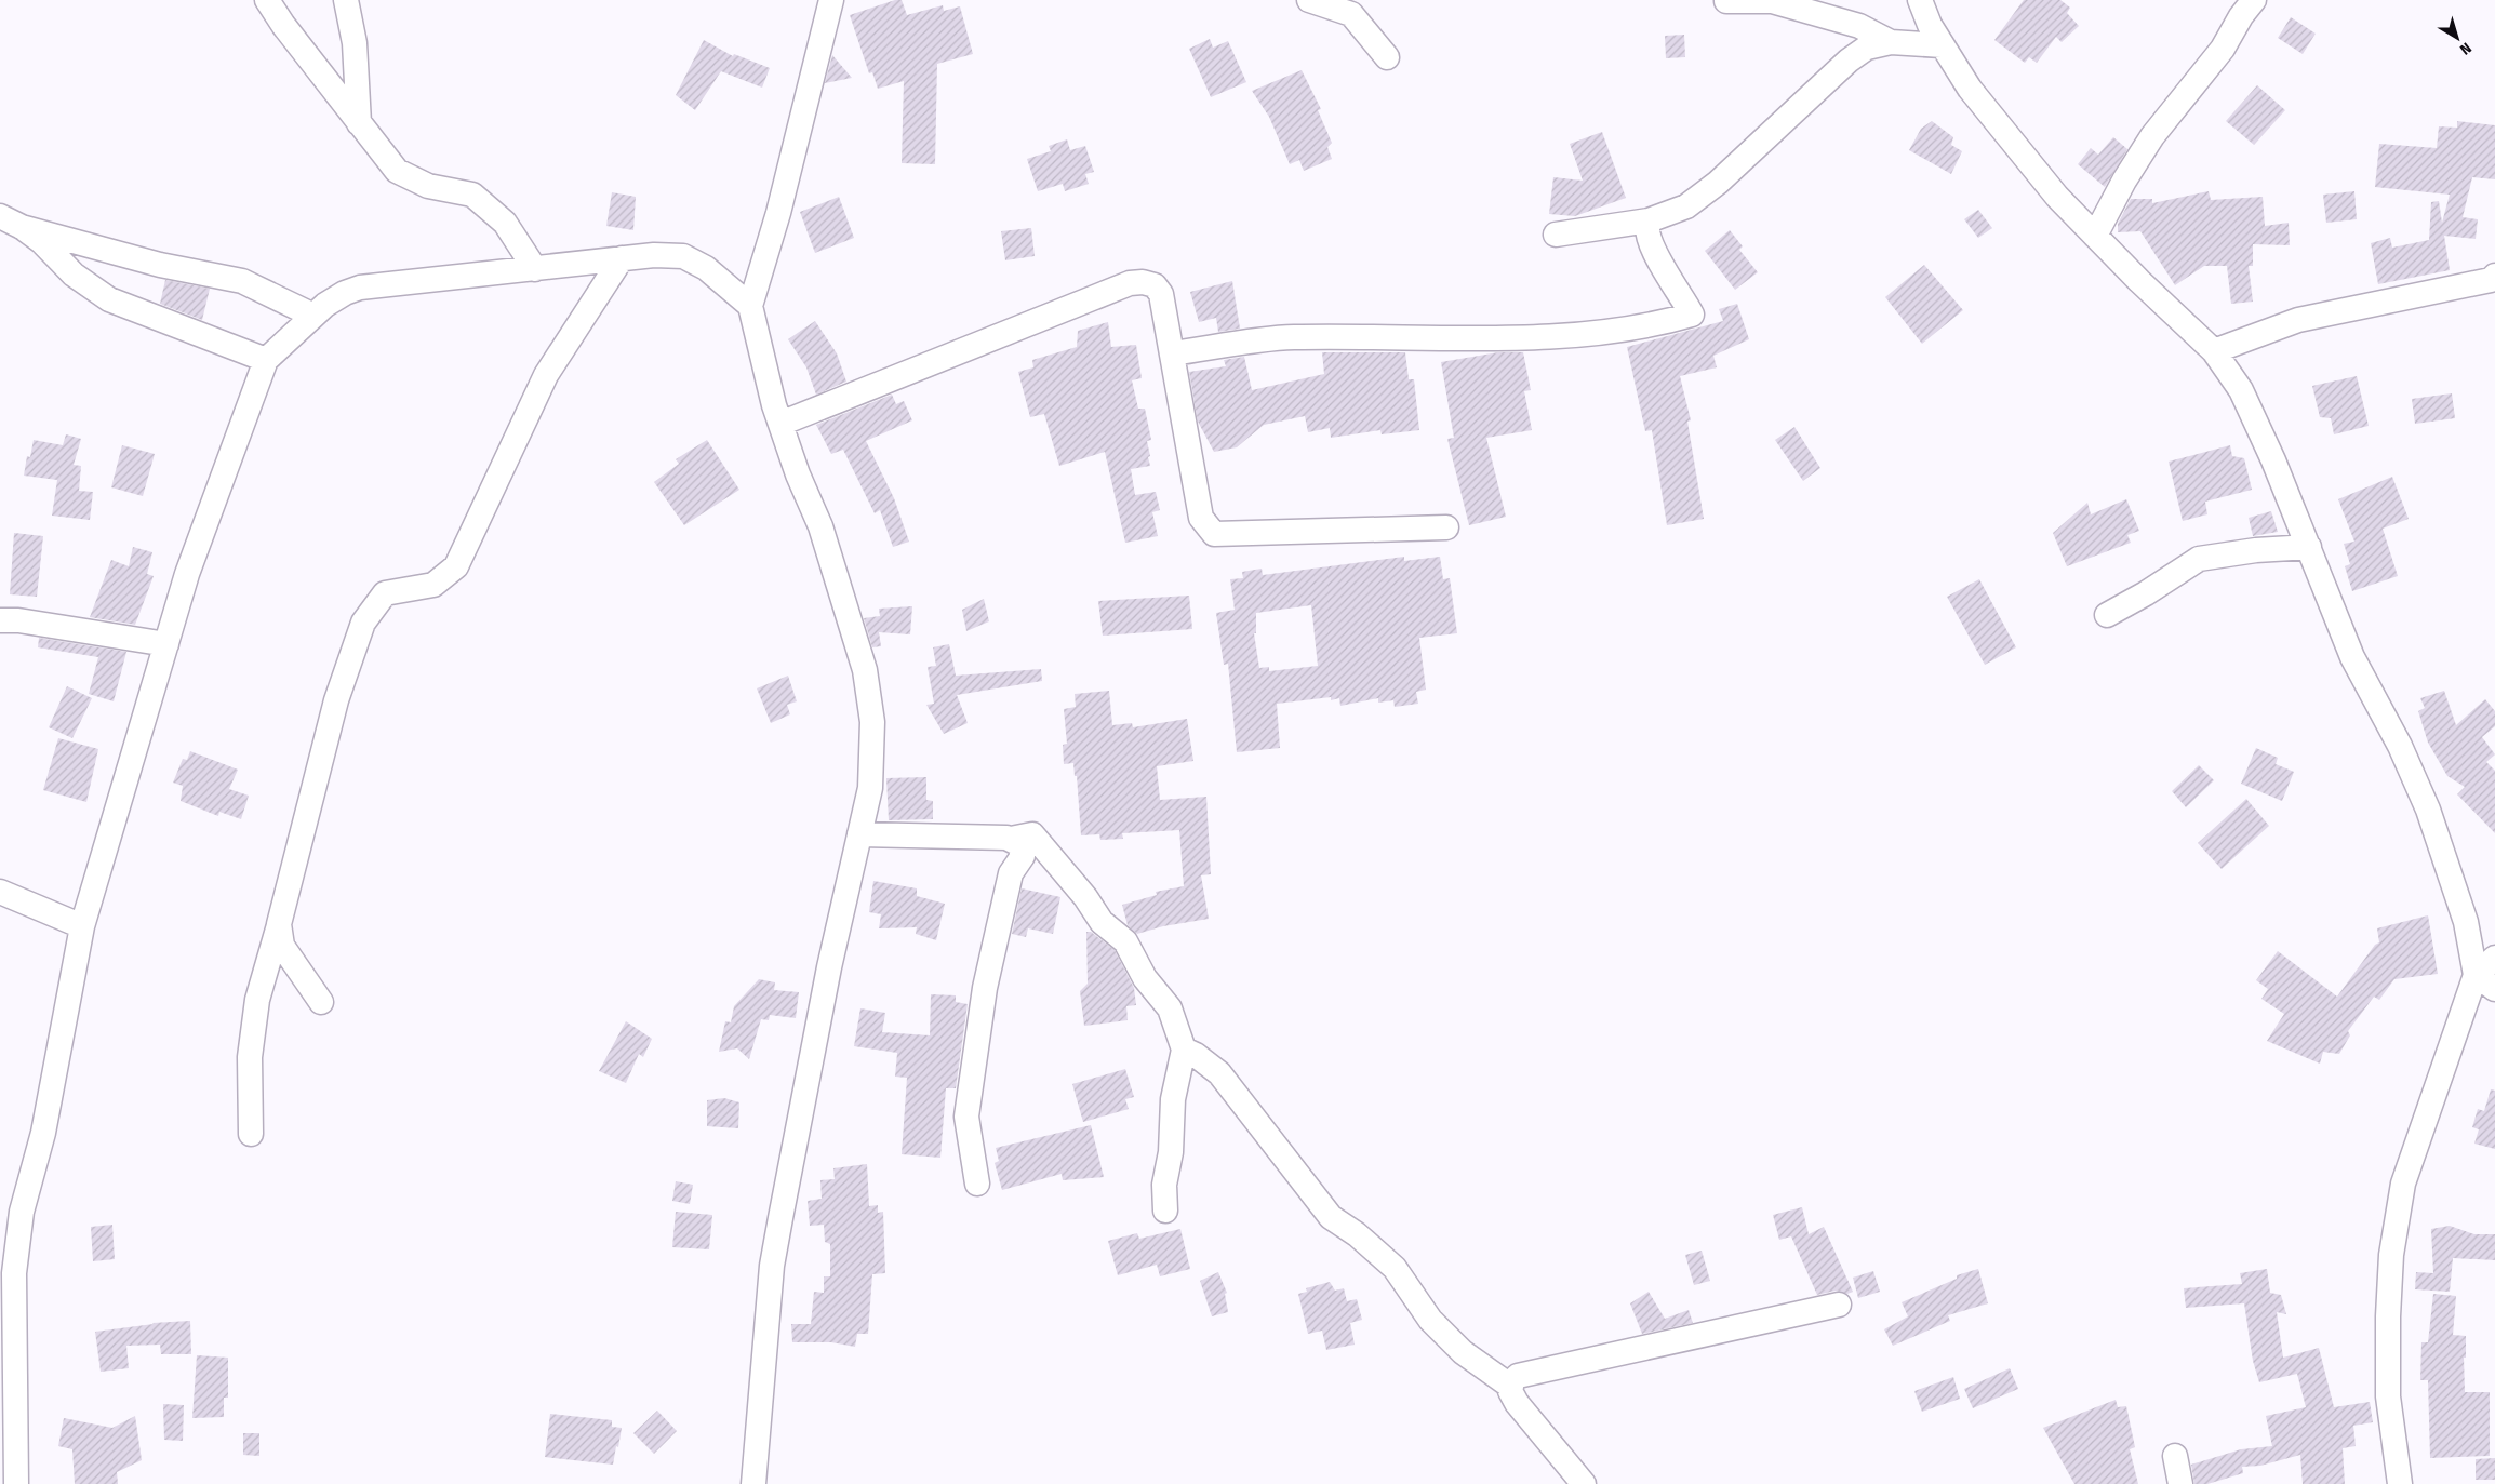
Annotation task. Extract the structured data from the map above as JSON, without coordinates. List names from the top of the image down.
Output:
{
  "north": "bottom right"
}
